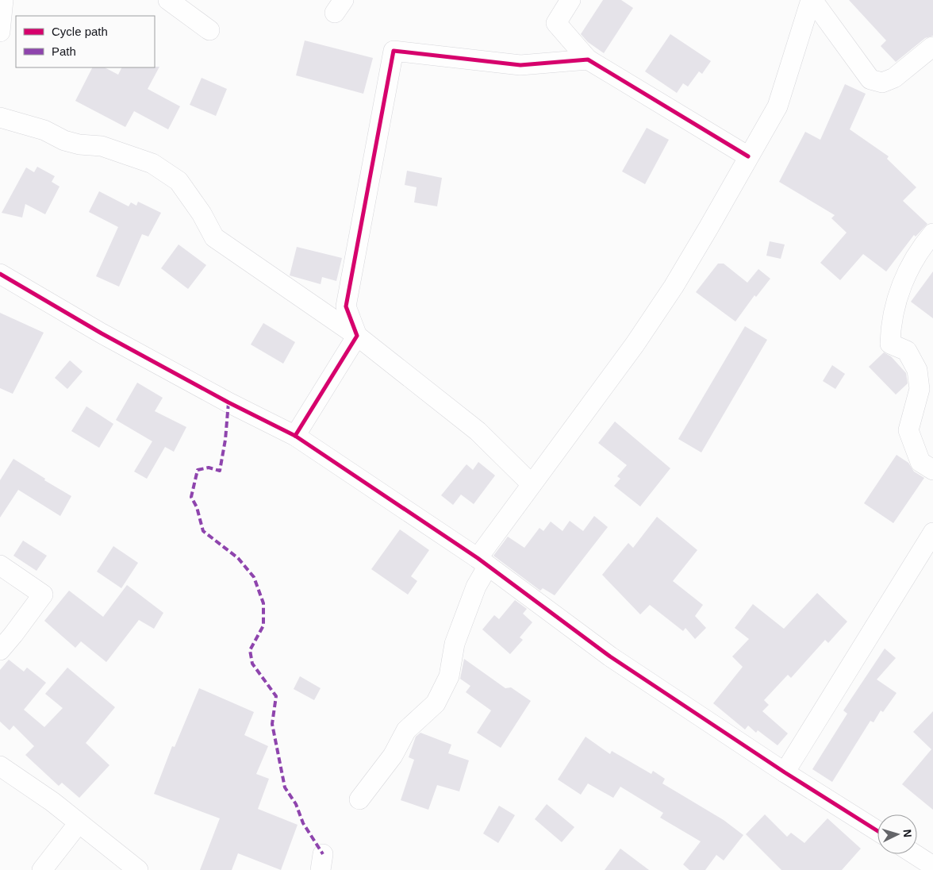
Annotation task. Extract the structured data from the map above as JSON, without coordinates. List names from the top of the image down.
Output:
{
  "legend": ["Cycle path", "Path"],
  "north": "right"
}
